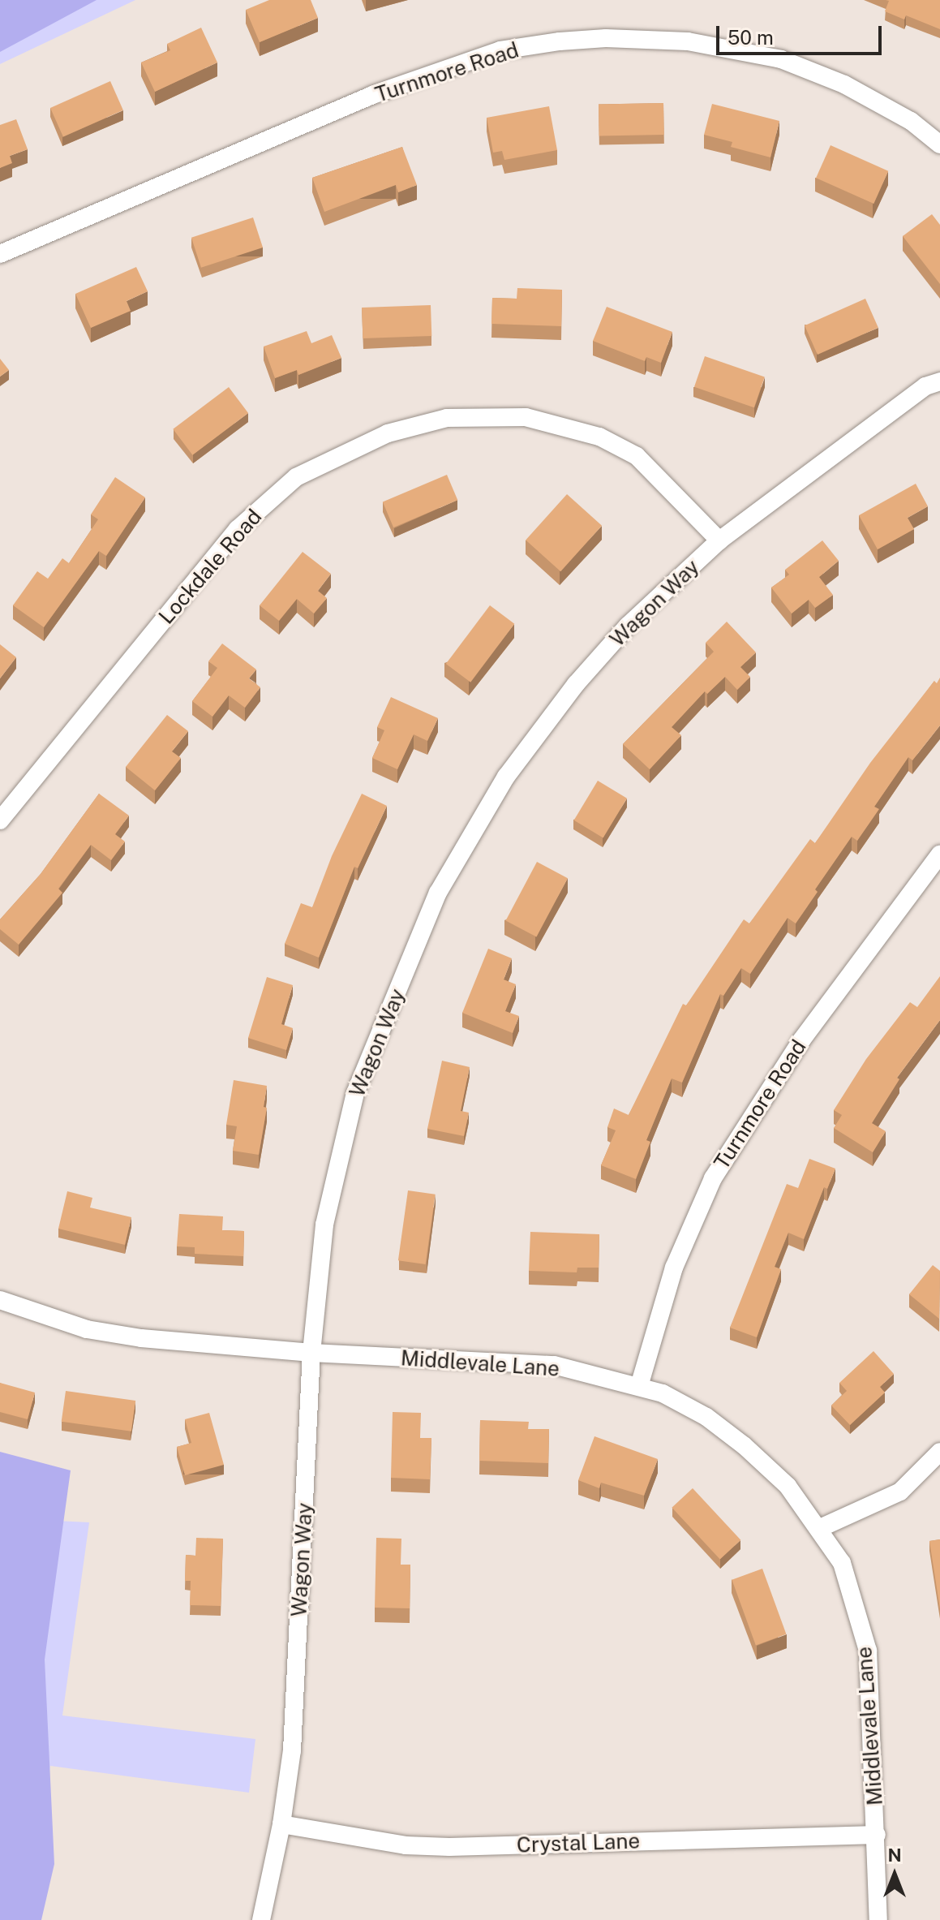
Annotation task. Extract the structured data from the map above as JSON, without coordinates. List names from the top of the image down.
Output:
{
  "streets": {
    "street": [
      "Turnmore Road",
      "Lockdale Road",
      "Wagon Way",
      "Middlevale Lane",
      "Crystal Lane"
    ]
  },
  "crossings": [
    ["Turnmore Road", "Middlevale Lane"],
    ["Lockdale Road", "Wagon Way"],
    ["Wagon Way", "Middlevale Lane"],
    ["Wagon Way", "Crystal Lane"],
    ["Middlevale Lane", "Crystal Lane"]
  ],
  "scale_bar": "50 m",
  "north": "top"
}
